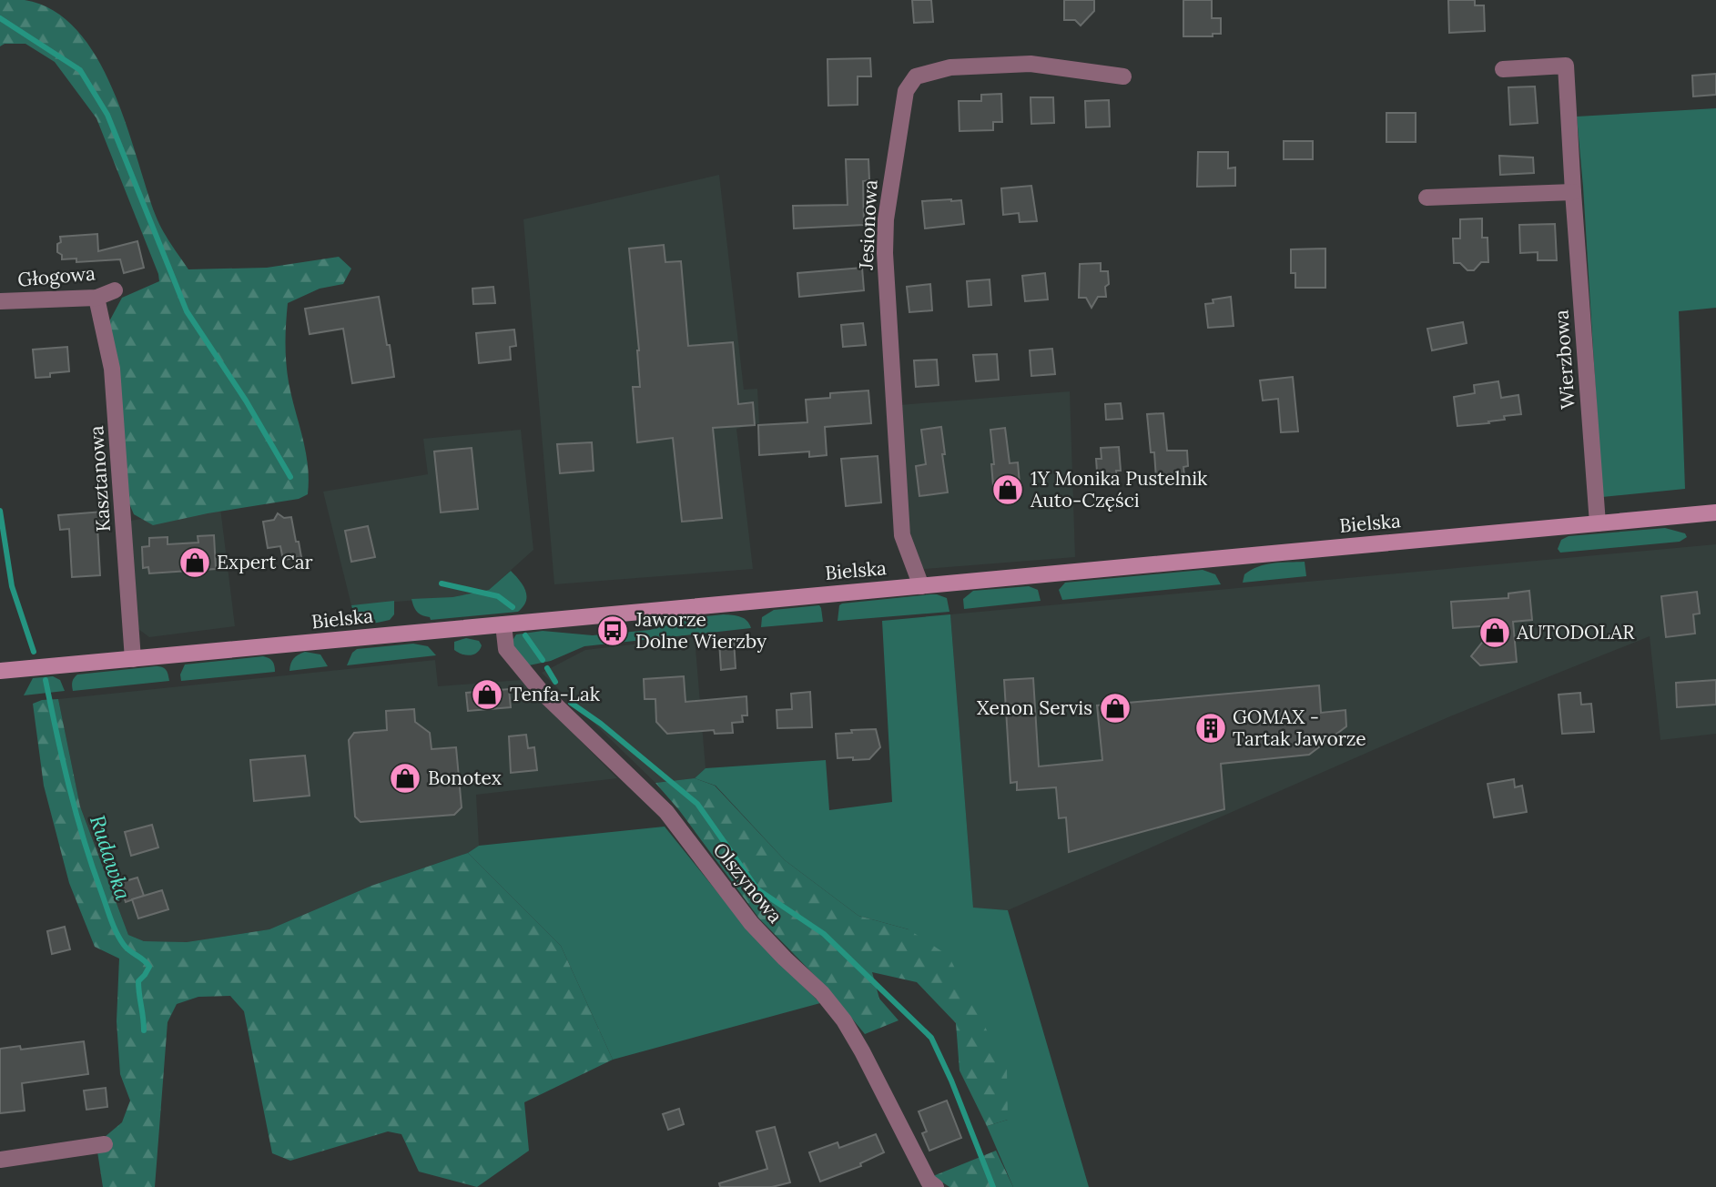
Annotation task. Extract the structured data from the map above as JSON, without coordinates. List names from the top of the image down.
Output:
{
  "streets": {
    "main road": ["Bielska"],
    "street": [
      "Jesionowa",
      "Głogowa",
      "Wierzbowa",
      "Kasztanowa",
      "Olszynowa"
    ]
  },
  "crossings": [
    ["Jesionowa", "Bielska"],
    ["Głogowa", "Kasztanowa"],
    ["Wierzbowa", "Bielska"],
    ["Kasztanowa", "Bielska"],
    ["Bielska", "Olszynowa"]
  ],
  "water": ["Rudawka"],
  "places": {
    "shop": [
      "1Y Monika Pustelnik Auto-Części",
      "Expert Car",
      "AUTODOLAR",
      "Tenfa-Lak",
      "Xenon Servis",
      "Bonotex"
    ],
    "bus stop": ["Jaworze Dolne Wierzby"],
    "building": ["GOMAX - Tartak Jaworze"]
  }
}
